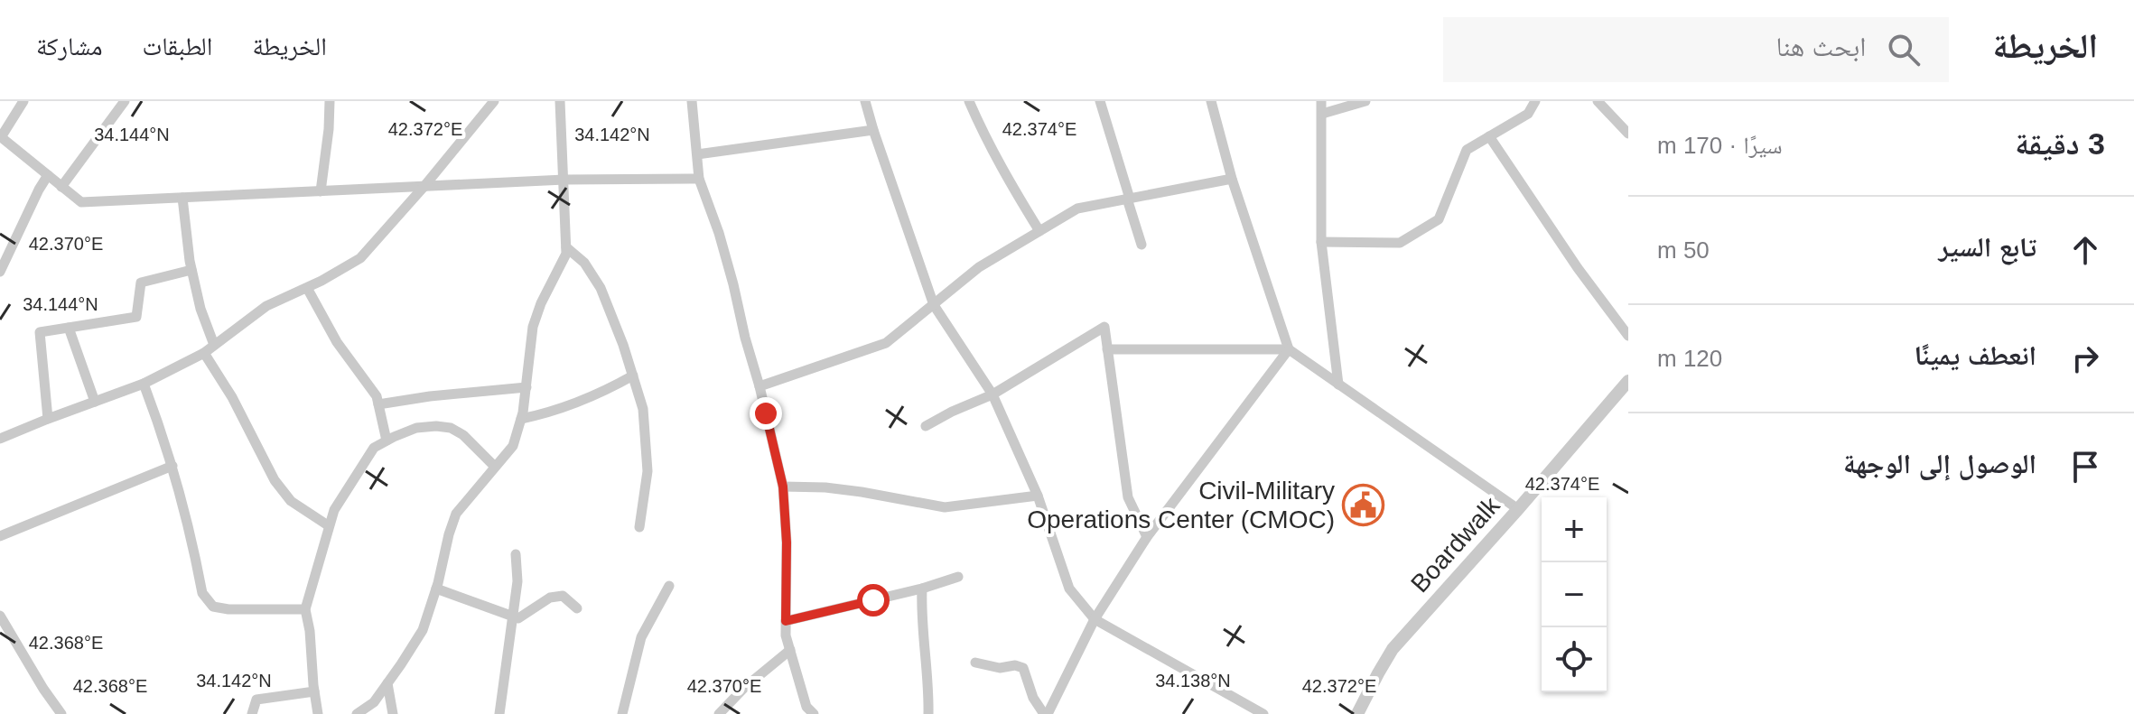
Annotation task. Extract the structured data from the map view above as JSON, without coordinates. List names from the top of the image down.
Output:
{
  "streets": {
    "street": ["Boardwalk"]
  },
  "places": {
    "public building": ["Civil-Military Operations Center (CMOC)"]
  },
  "page": {
    "header": "الخريطة",
    "search": "ابحث هنا",
    "nav": ["الخريطة", "الطبقات", "مشاركة"],
    "heading": ["3 دقيقة", "سيرًا · 170 m"],
    "list": [
      ["تابع السير", "50 m"],
      ["انعطف يمينًا", "120 m"],
      "الوصول إلى الوجهة"
    ],
    "map_buttons": ["+", "−"]
  },
  "coordinates": [
    "42.372°E",
    "42.374°E",
    "34.144°N",
    "34.142°N",
    "42.370°E",
    "42.368°E",
    "34.138°N"
  ]
}
